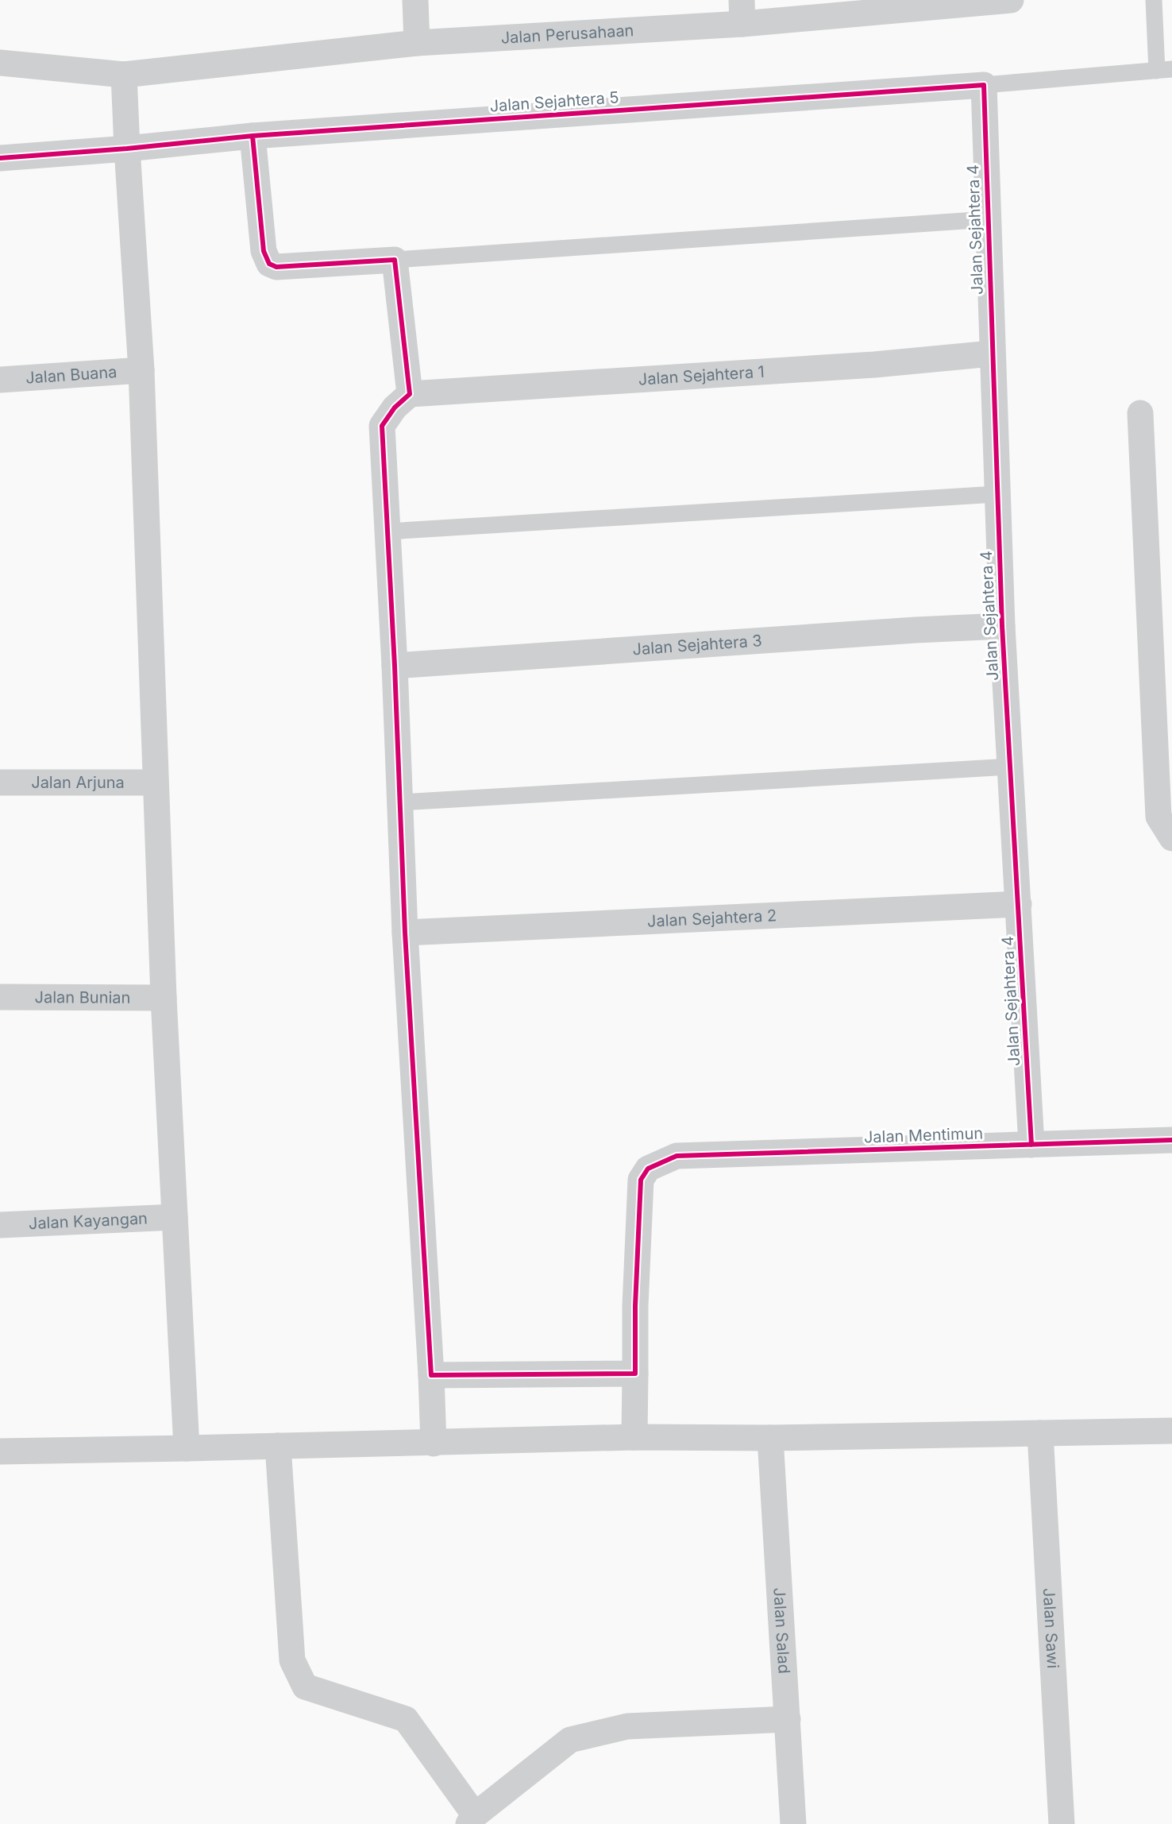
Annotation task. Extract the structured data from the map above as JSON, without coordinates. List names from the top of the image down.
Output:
{
  "streets": {
    "street": [
      "Jalan Perusahaan",
      "Jalan Sejahtera 5",
      "Jalan Sejahtera 4",
      "Jalan Buana",
      "Jalan Sejahtera 1",
      "Jalan Sejahtera 3",
      "Jalan Arjuna",
      "Jalan Sejahtera 2",
      "Jalan Bunian",
      "Jalan Mentimun",
      "Jalan Kayangan",
      "Jalan Sawi",
      "Jalan Salad"
    ]
  },
  "crossings": [
    ["Jalan Sejahtera 5", "Jalan Sejahtera 4"],
    ["Jalan Sejahtera 4", "Jalan Sejahtera 1"],
    ["Jalan Sejahtera 4", "Jalan Sejahtera 3"],
    ["Jalan Sejahtera 4", "Jalan Sejahtera 2"],
    ["Jalan Sejahtera 4", "Jalan Mentimun"]
  ]
}
